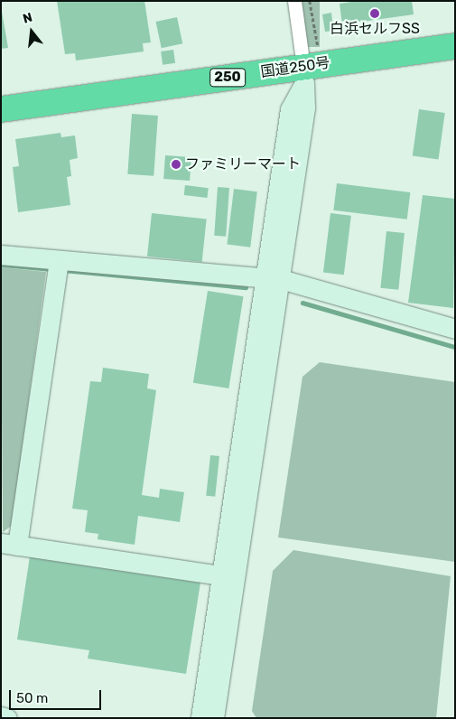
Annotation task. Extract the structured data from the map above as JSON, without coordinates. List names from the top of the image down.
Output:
{
  "streets": {
    "highway": ["国道250号", "250"]
  },
  "places": ["白浜セルフSS", "ファミリーマート"],
  "scale_bar": "50 m",
  "north": "top"
}
